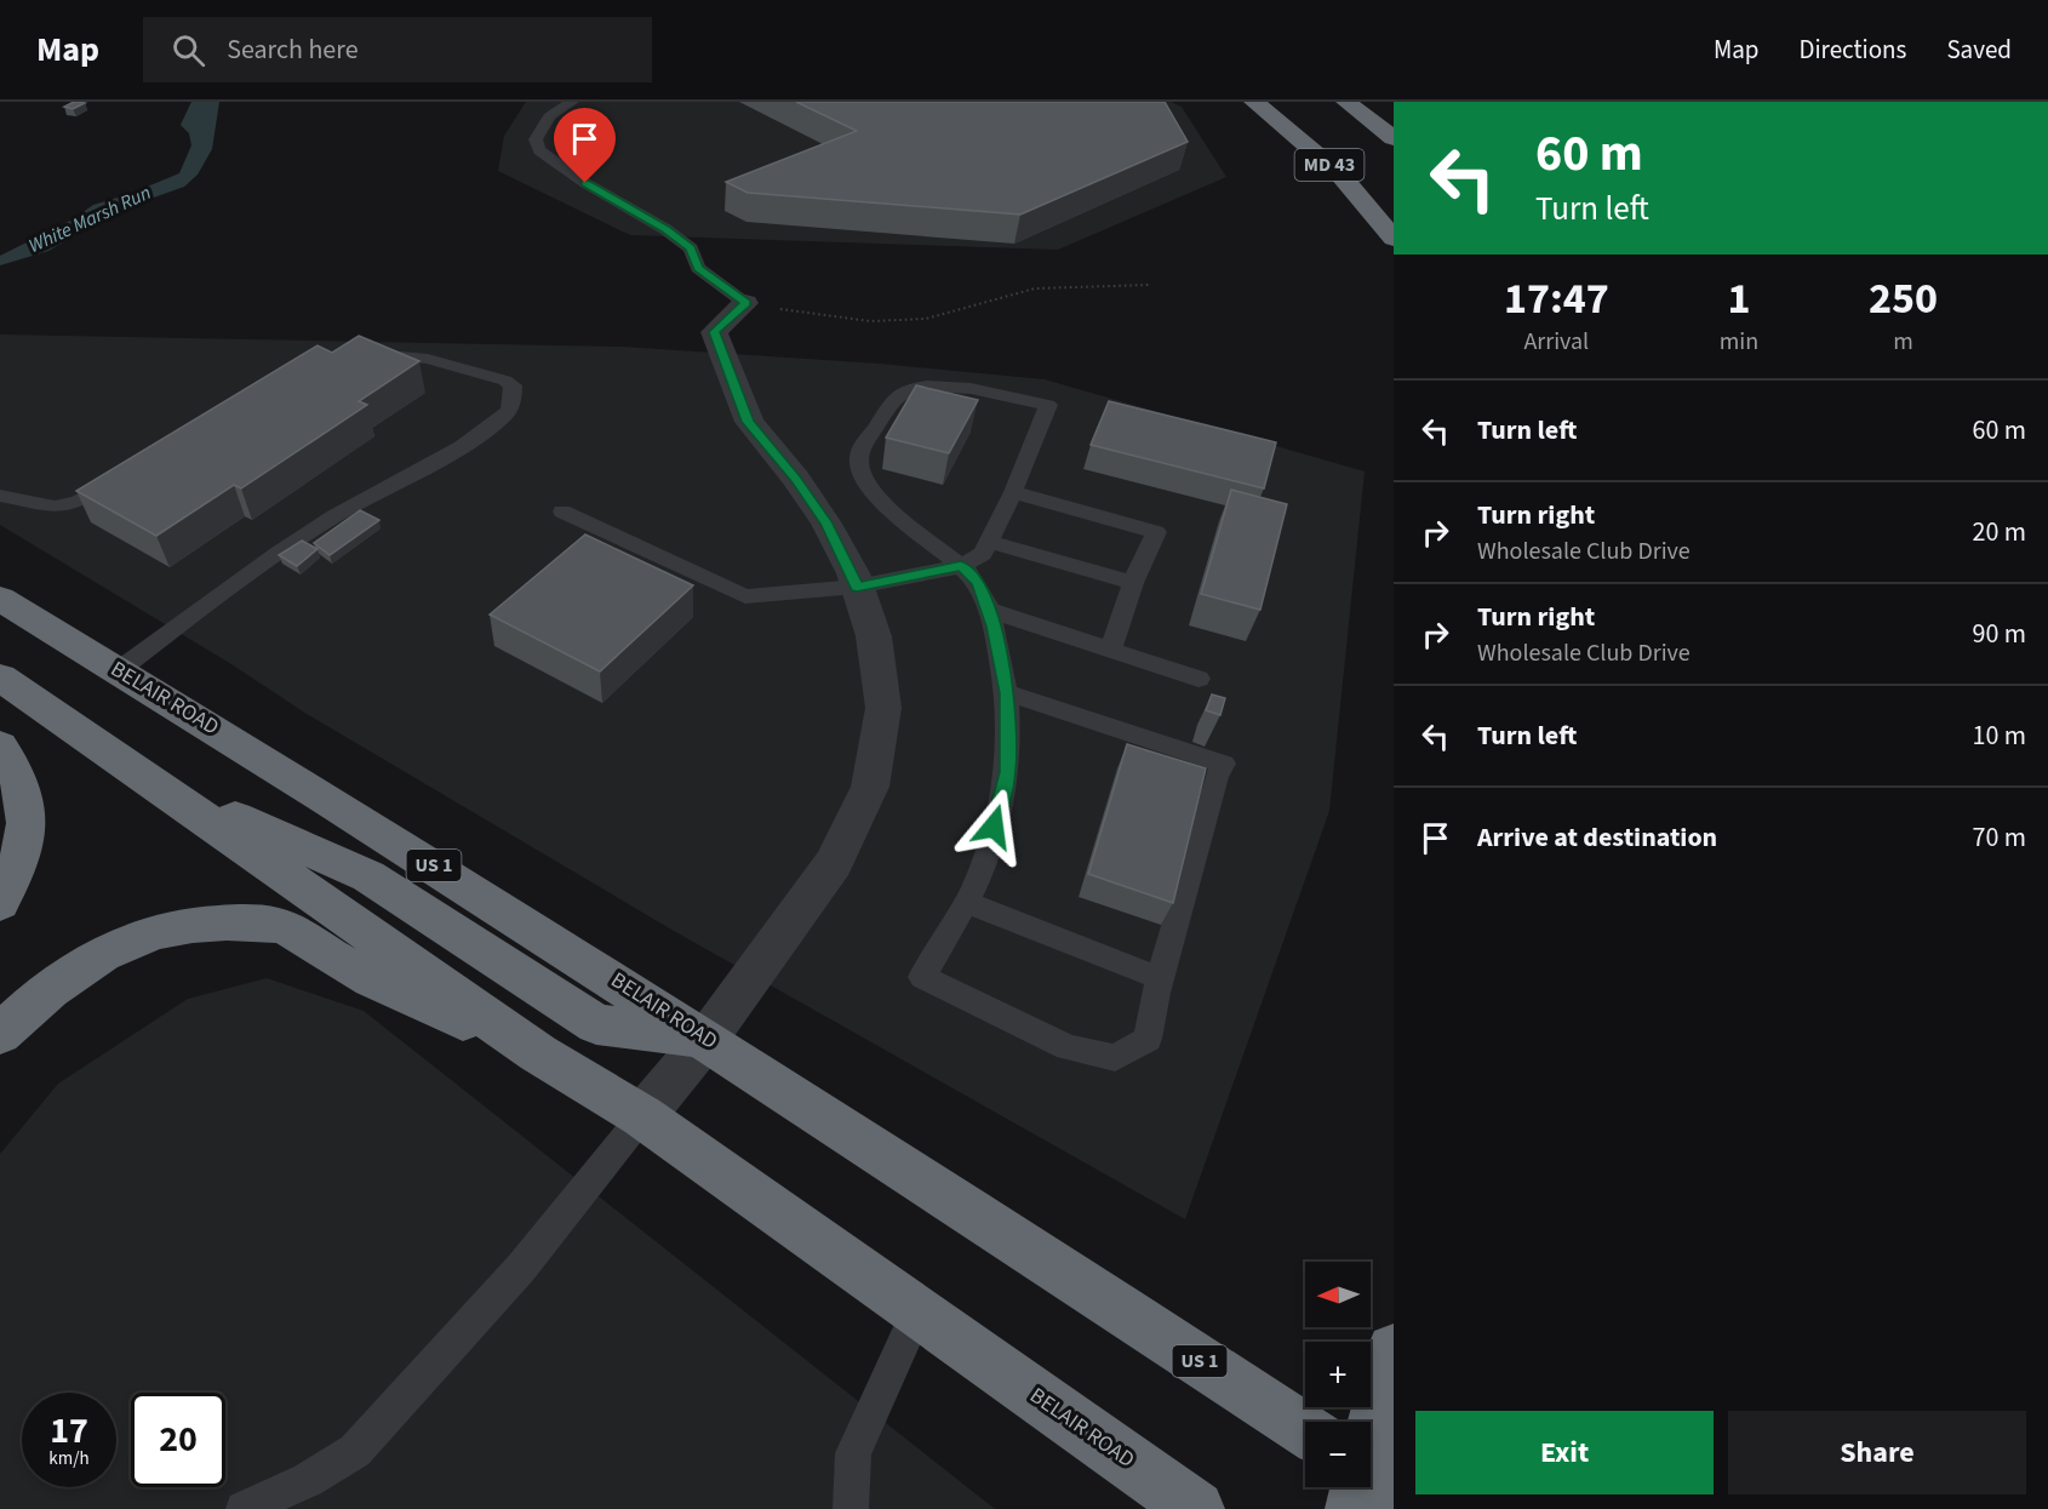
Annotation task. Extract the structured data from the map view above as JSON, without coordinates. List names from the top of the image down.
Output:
{
  "streets": {
    "highway": ["MD 43", "BELAIR ROAD", "US 1"]
  },
  "water": ["White Marsh Run"],
  "north": "left",
  "page": {
    "header": "Map",
    "search": "Search here",
    "nav": ["Map", "Directions", "Saved"],
    "turn": ["60 m", "Turn left"],
    "eta": [
      "17:47",
      "Arrival",
      "1",
      "min",
      "250",
      "m"
    ],
    "list": [
      {
        "name": "Turn left",
        "value": "60 m"
      },
      {
        "name": "Turn right",
        "note": "Wholesale Club Drive",
        "value": "20 m"
      },
      {
        "name": "Turn right",
        "note": "Wholesale Club Drive",
        "value": "90 m"
      },
      {
        "name": "Turn left",
        "value": "10 m"
      },
      {
        "name": "Arrive at destination",
        "value": "70 m"
      }
    ],
    "map_buttons": ["+", "−"],
    "speed": "17 km/h",
    "limit": "20",
    "buttons": ["Exit", "Share"]
  }
}
